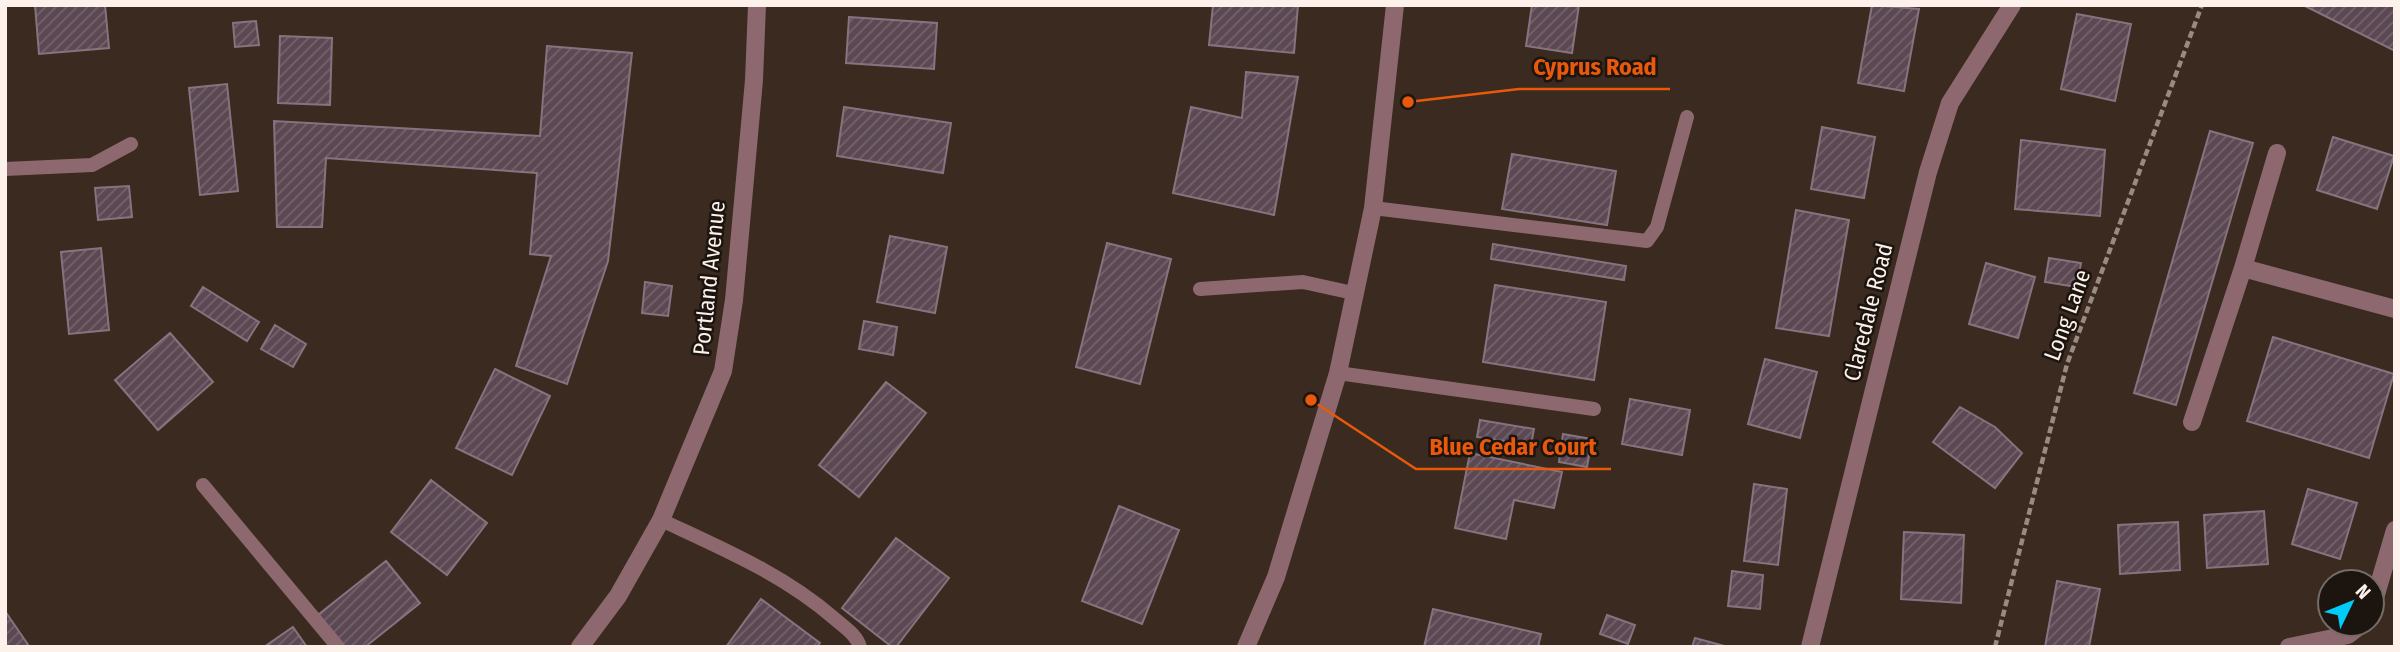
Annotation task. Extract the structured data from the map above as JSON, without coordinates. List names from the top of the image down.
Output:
{
  "streets": {
    "street": ["Portland Avenue", "Claredale Road"],
    "path": ["Long Lane"]
  },
  "places": ["Cyprus Road", "Blue Cedar Court"],
  "north": "top right"
}
